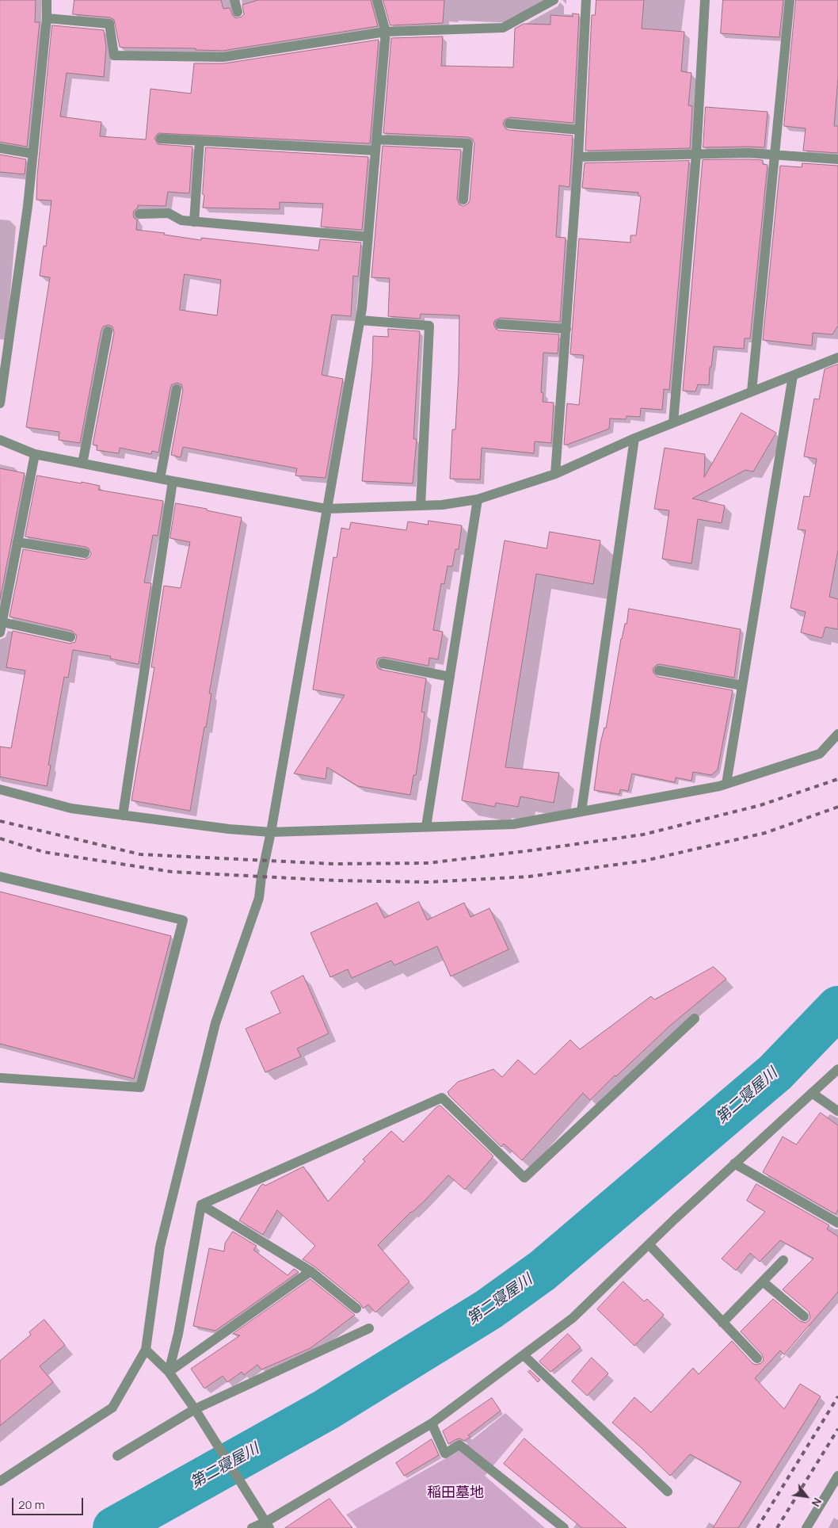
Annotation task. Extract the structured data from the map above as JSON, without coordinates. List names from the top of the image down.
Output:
{
  "water": ["第二寝屋川"],
  "parks": ["稲田墓地"],
  "scale_bar": "20 m",
  "north": "bottom right"
}
